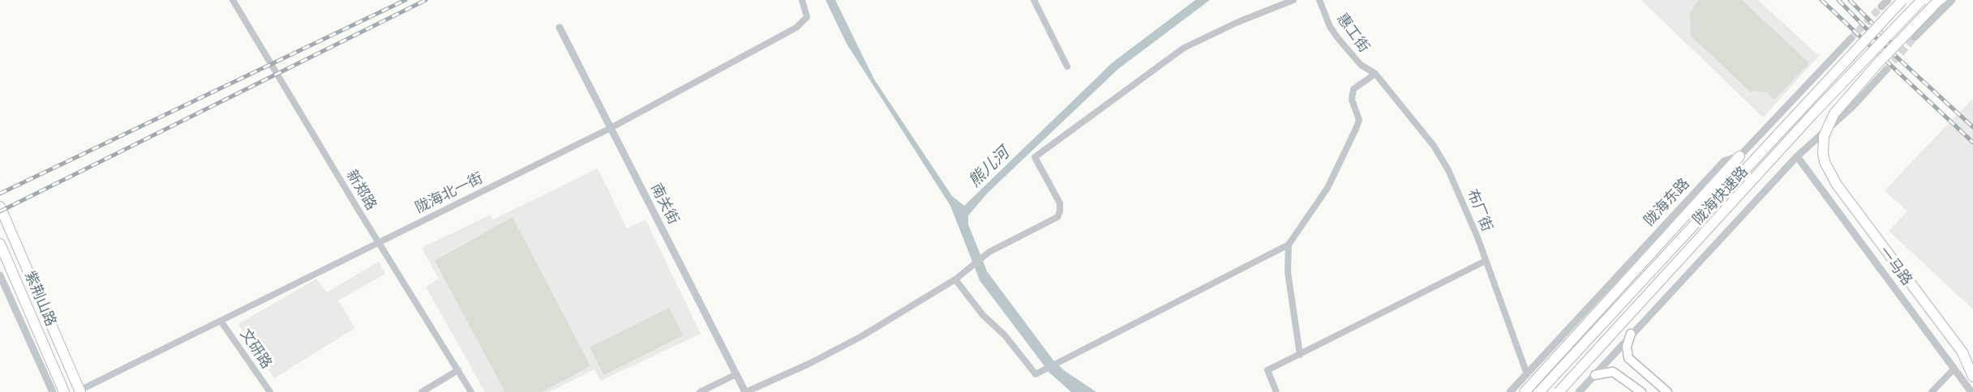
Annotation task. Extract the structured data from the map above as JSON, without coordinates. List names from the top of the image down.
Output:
{
  "streets": {
    "main road": ["陇海快速路", "紫荆山路"],
    "street": [
      "惠工街",
      "新郑路",
      "陇海北一街",
      "陇海东路",
      "南关街",
      "布厂街",
      "一马路",
      "文研路"
    ]
  },
  "crossings": [
    ["惠工街", "布厂街"],
    ["新郑路", "陇海北一街"],
    ["陇海北一街", "南关街"],
    ["陇海北一街", "紫荆山路"],
    ["陇海北一街", "文研路"],
    ["陇海东路", "布厂街"]
  ],
  "water": ["熊儿河"]
}
